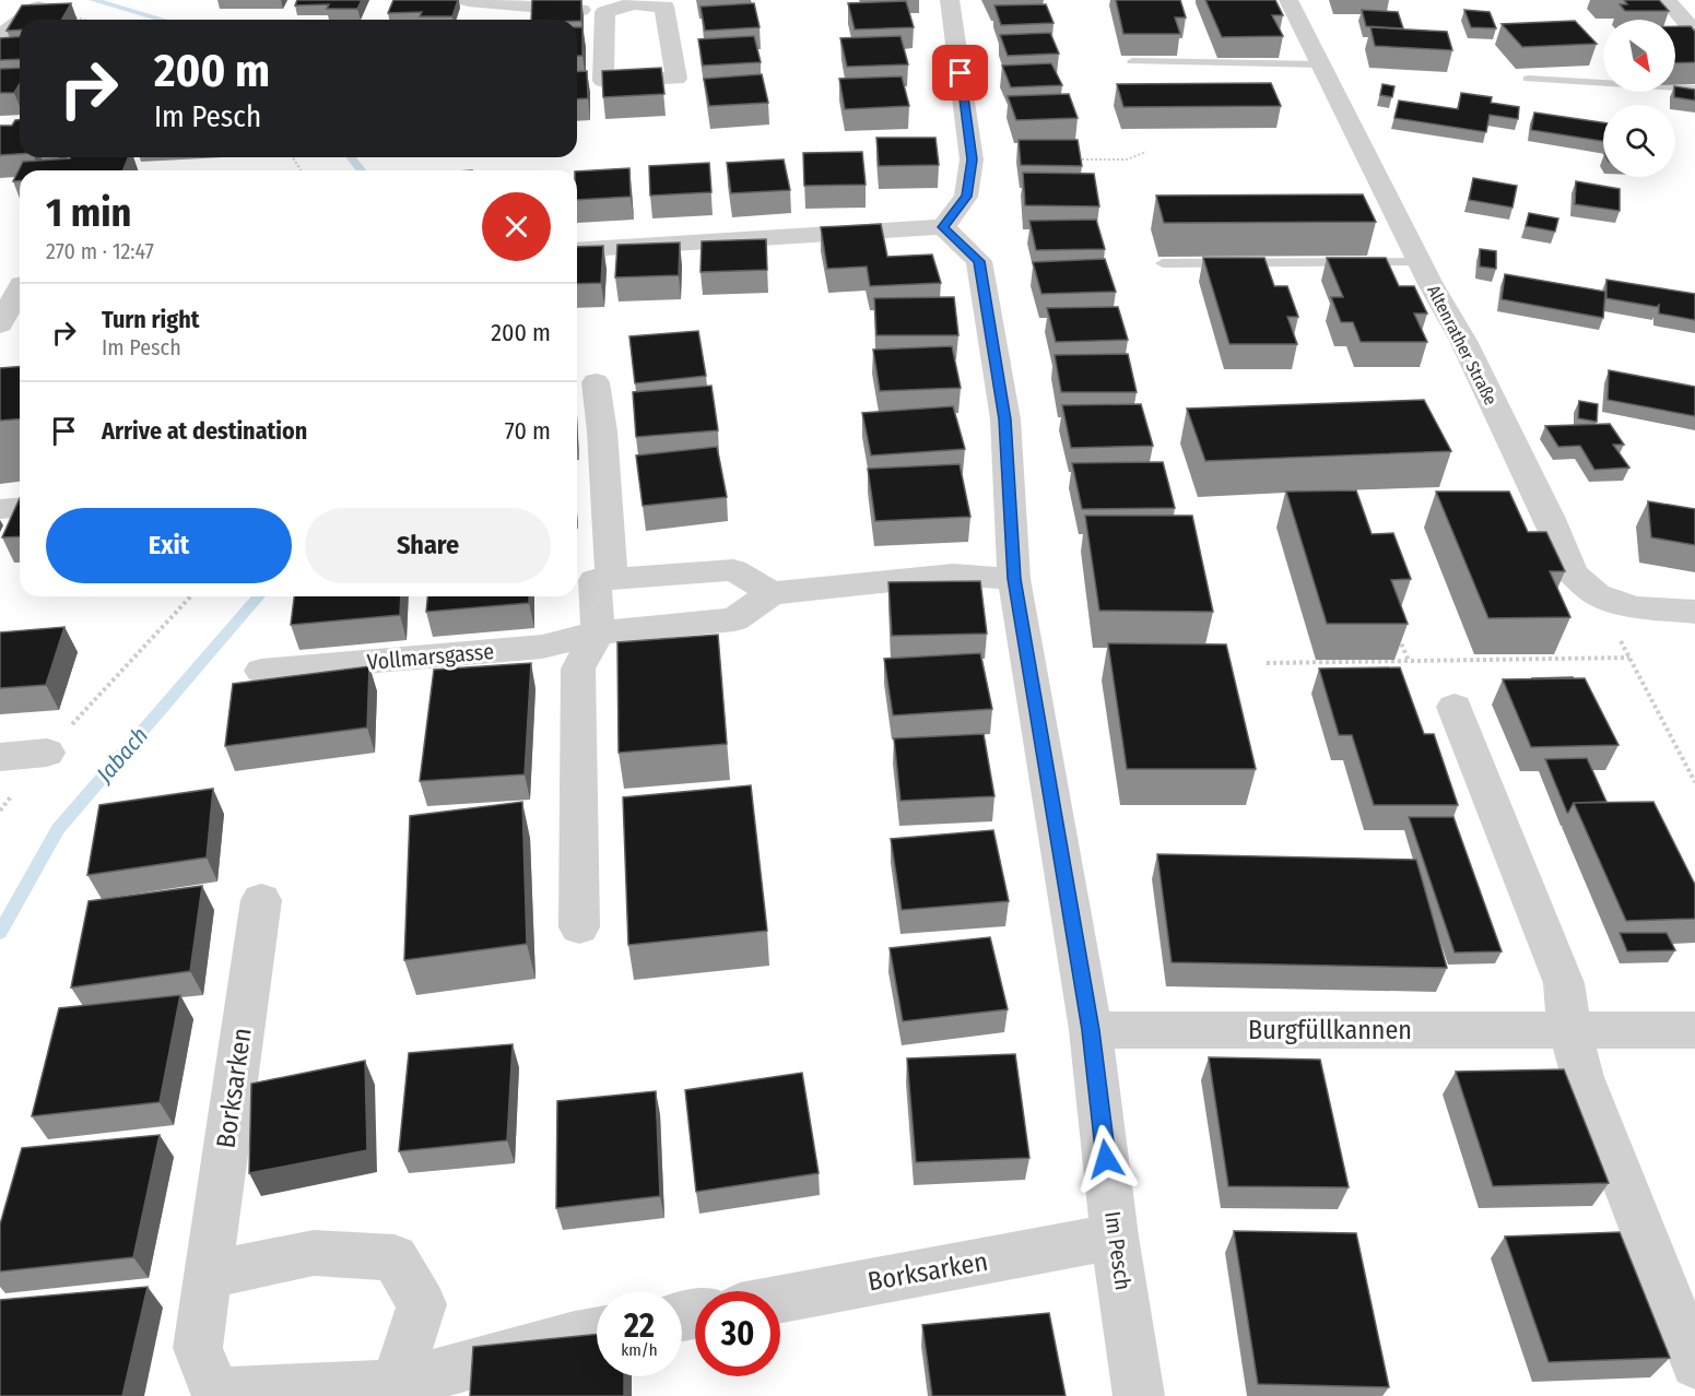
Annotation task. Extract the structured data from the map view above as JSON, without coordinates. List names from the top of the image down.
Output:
{
  "streets": {
    "street": [
      "Altenrather Straße",
      "Vollmarsgasse",
      "Burgfüllkannen",
      "Borksarken",
      "Im Pesch"
    ]
  },
  "crossings": [
    ["Vollmarsgasse", "Im Pesch"],
    ["Burgfüllkannen", "Im Pesch"],
    ["Borksarken", "Im Pesch"]
  ],
  "water": ["Jabach"],
  "north": "bottom right",
  "page": {
    "turn": ["200 m", "Im Pesch"],
    "heading": ["1 min", "270 m · 12:47"],
    "list": [
      {
        "name": "Turn right",
        "note": "Im Pesch",
        "value": "200 m"
      },
      {
        "name": "Arrive at destination",
        "value": "70 m"
      }
    ],
    "buttons": ["Exit", "Share"],
    "speed": "22 km/h",
    "limit": "30"
  }
}
